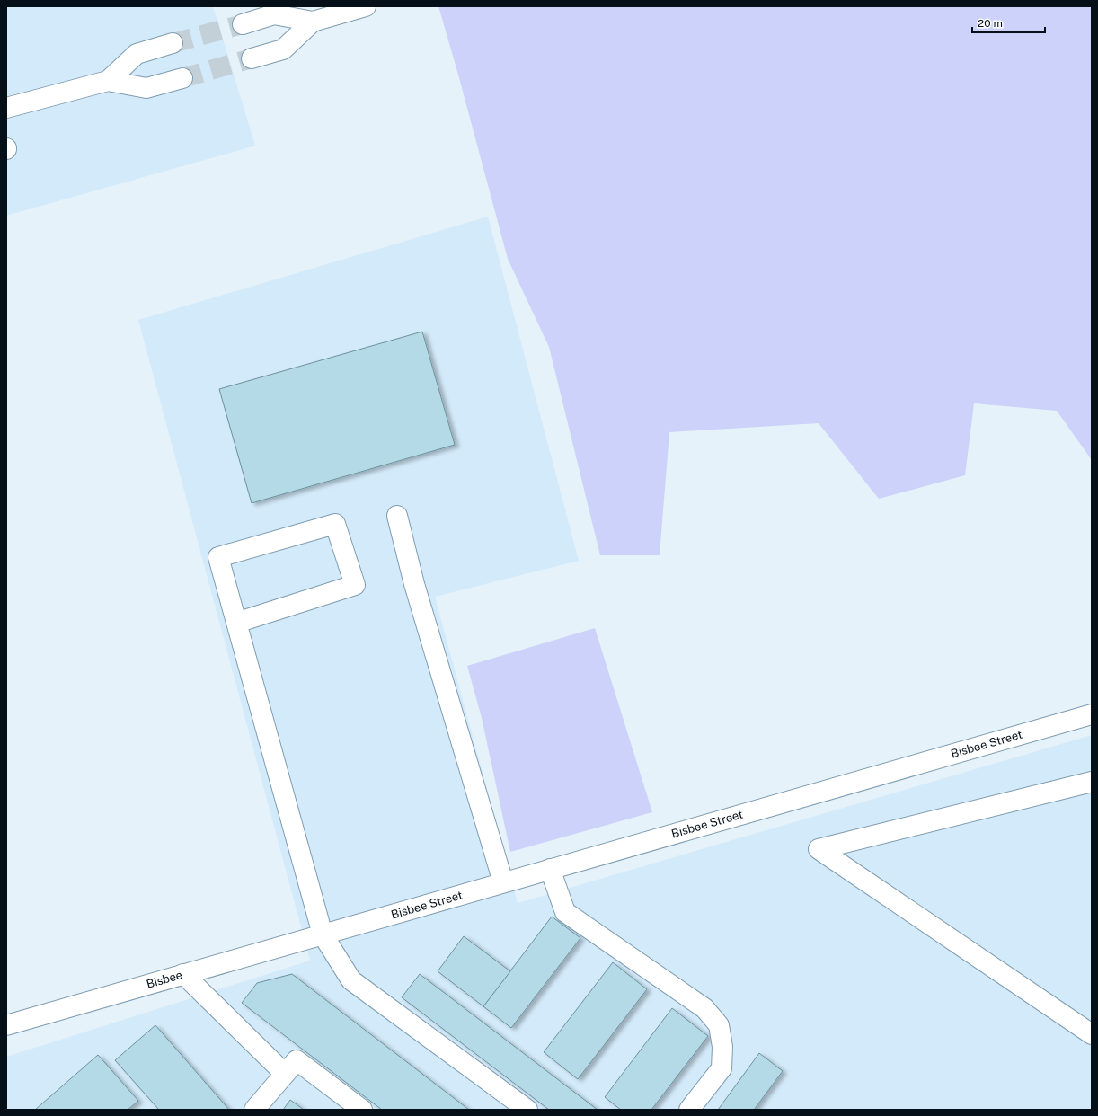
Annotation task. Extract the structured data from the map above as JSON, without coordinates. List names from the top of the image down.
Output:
{
  "streets": {
    "street": ["Bisbee Street", "Bisbee"]
  },
  "crossings": [
    ["Bisbee Street", "Bisbee"]
  ],
  "scale_bar": "20 m"
}
